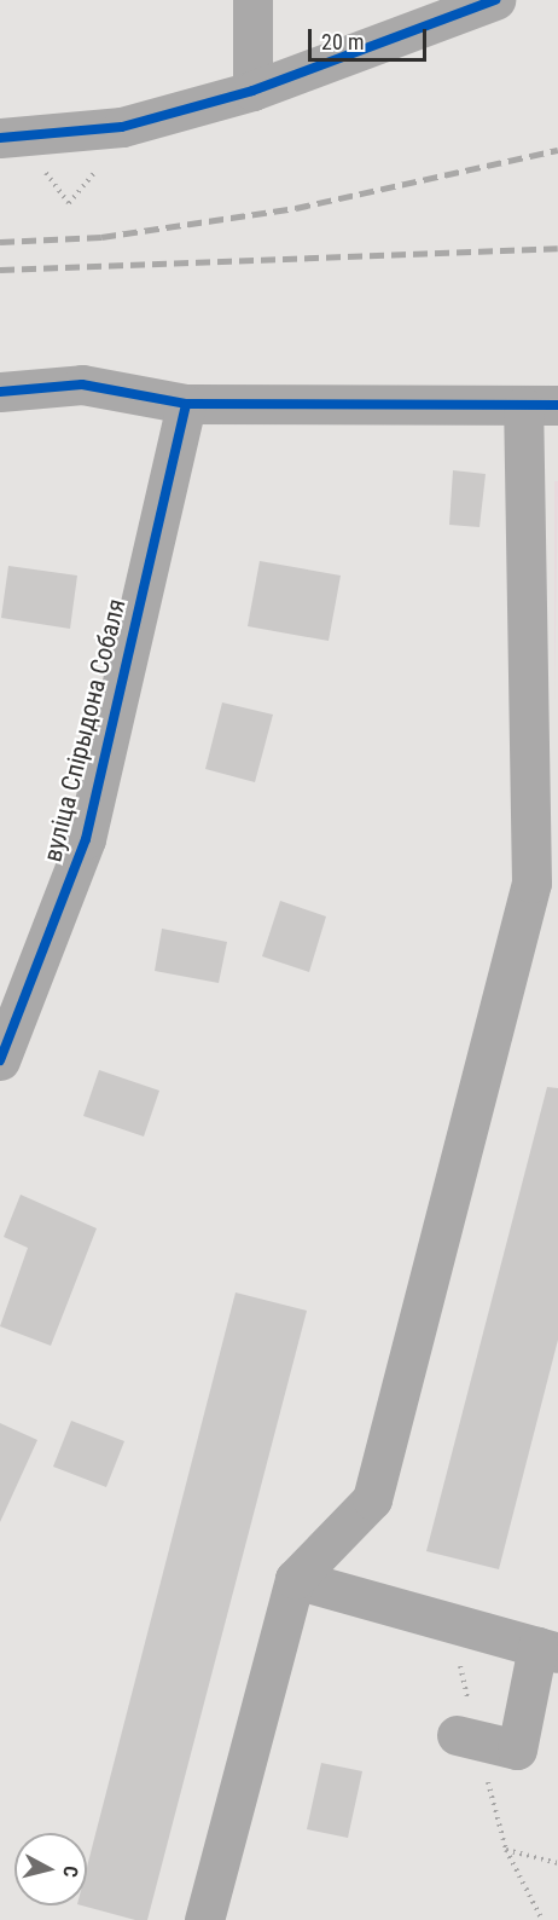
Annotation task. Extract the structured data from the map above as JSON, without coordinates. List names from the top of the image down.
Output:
{
  "streets": {
    "street": ["вуліца Спірыдона Собаля"]
  },
  "scale_bar": "20 m",
  "north": "right"
}
